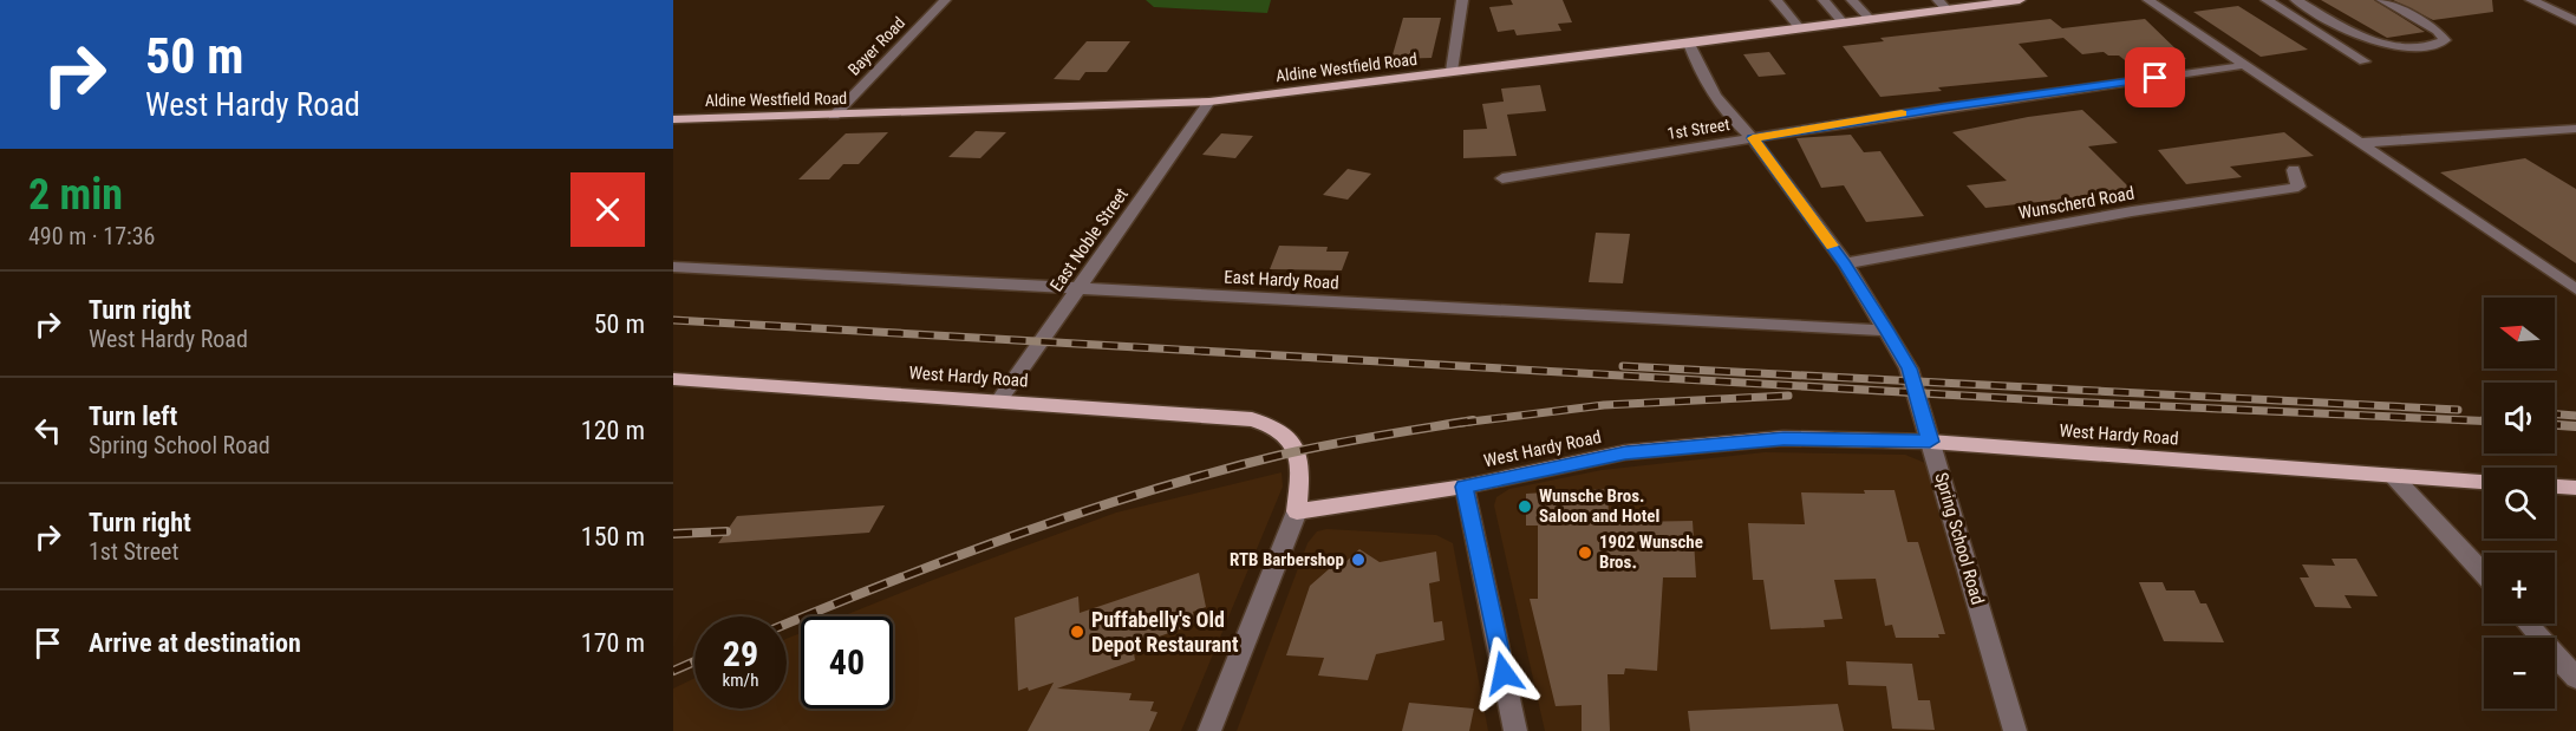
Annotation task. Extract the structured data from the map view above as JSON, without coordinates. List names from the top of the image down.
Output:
{
  "streets": {
    "main road": ["Aldine Westfield Road", "West Hardy Road"],
    "street": [
      "Bayer Road",
      "1st Street",
      "Wunscherd Road",
      "East Noble Street",
      "East Hardy Road",
      "Spring School Road"
    ]
  },
  "crossings": [
    ["Bayer Road", "Aldine Westfield Road"],
    ["Aldine Westfield Road", "East Noble Street"],
    ["Aldine Westfield Road", "Spring School Road"],
    ["1st Street", "Spring School Road"],
    ["Wunscherd Road", "Spring School Road"],
    ["East Noble Street", "East Hardy Road"],
    ["East Noble Street", "West Hardy Road"],
    ["East Hardy Road", "Spring School Road"],
    ["West Hardy Road", "Spring School Road"]
  ],
  "places": [
    "Wunsche Bros. Saloon and Hotel",
    "1902 Wunsche Bros.",
    "RTB Barbershop",
    "Puffabelly's Old Depot Restaurant"
  ],
  "north": "left",
  "page": {
    "turn": ["50 m", "West Hardy Road"],
    "heading": ["2 min", "490 m · 17:36"],
    "list": [
      {
        "name": "Turn right",
        "note": "West Hardy Road",
        "value": "50 m"
      },
      {
        "name": "Turn left",
        "note": "Spring School Road",
        "value": "120 m"
      },
      {
        "name": "Turn right",
        "note": "1st Street",
        "value": "150 m"
      },
      {
        "name": "Arrive at destination",
        "value": "170 m"
      }
    ],
    "map_buttons": ["+", "−"],
    "speed": "29 km/h",
    "limit": "40"
  }
}
